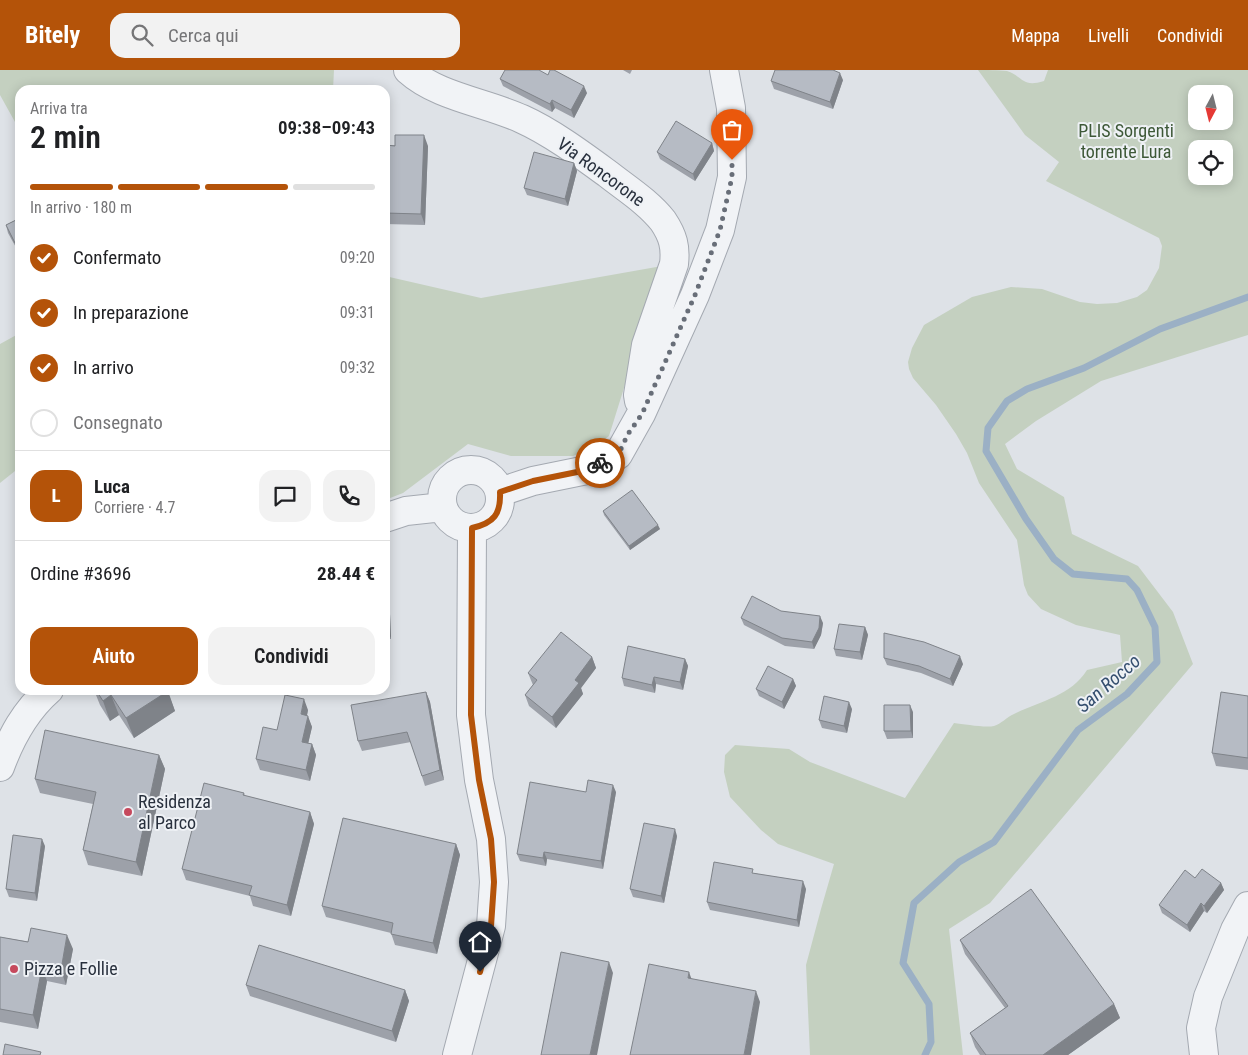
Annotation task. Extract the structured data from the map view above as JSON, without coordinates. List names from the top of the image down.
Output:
{
  "streets": {
    "street": ["Via Roncorone"]
  },
  "water": ["San Rocco"],
  "parks": ["PLIS Sorgenti torrente Lura"],
  "places": ["Residenza al Parco", "Pizza e Follie"],
  "north": "bottom",
  "page": {
    "header": "Bitely",
    "search": "Cerca qui",
    "nav": ["Mappa", "Livelli", "Condividi"],
    "heading": ["2 min", "Arriva tra", "09:38–09:43"],
    "panel": [
      "Luca",
      "Corriere · 4.7",
      "Ordine #3696",
      "28.44 €"
    ],
    "bar": "In arrivo · 180 m",
    "list": [
      ["Confermato", "09:20"],
      ["In preparazione", "09:31"],
      ["In arrivo", "09:32"],
      "Consegnato"
    ],
    "round": "L",
    "buttons": ["Aiuto", "Condividi"]
  }
}
